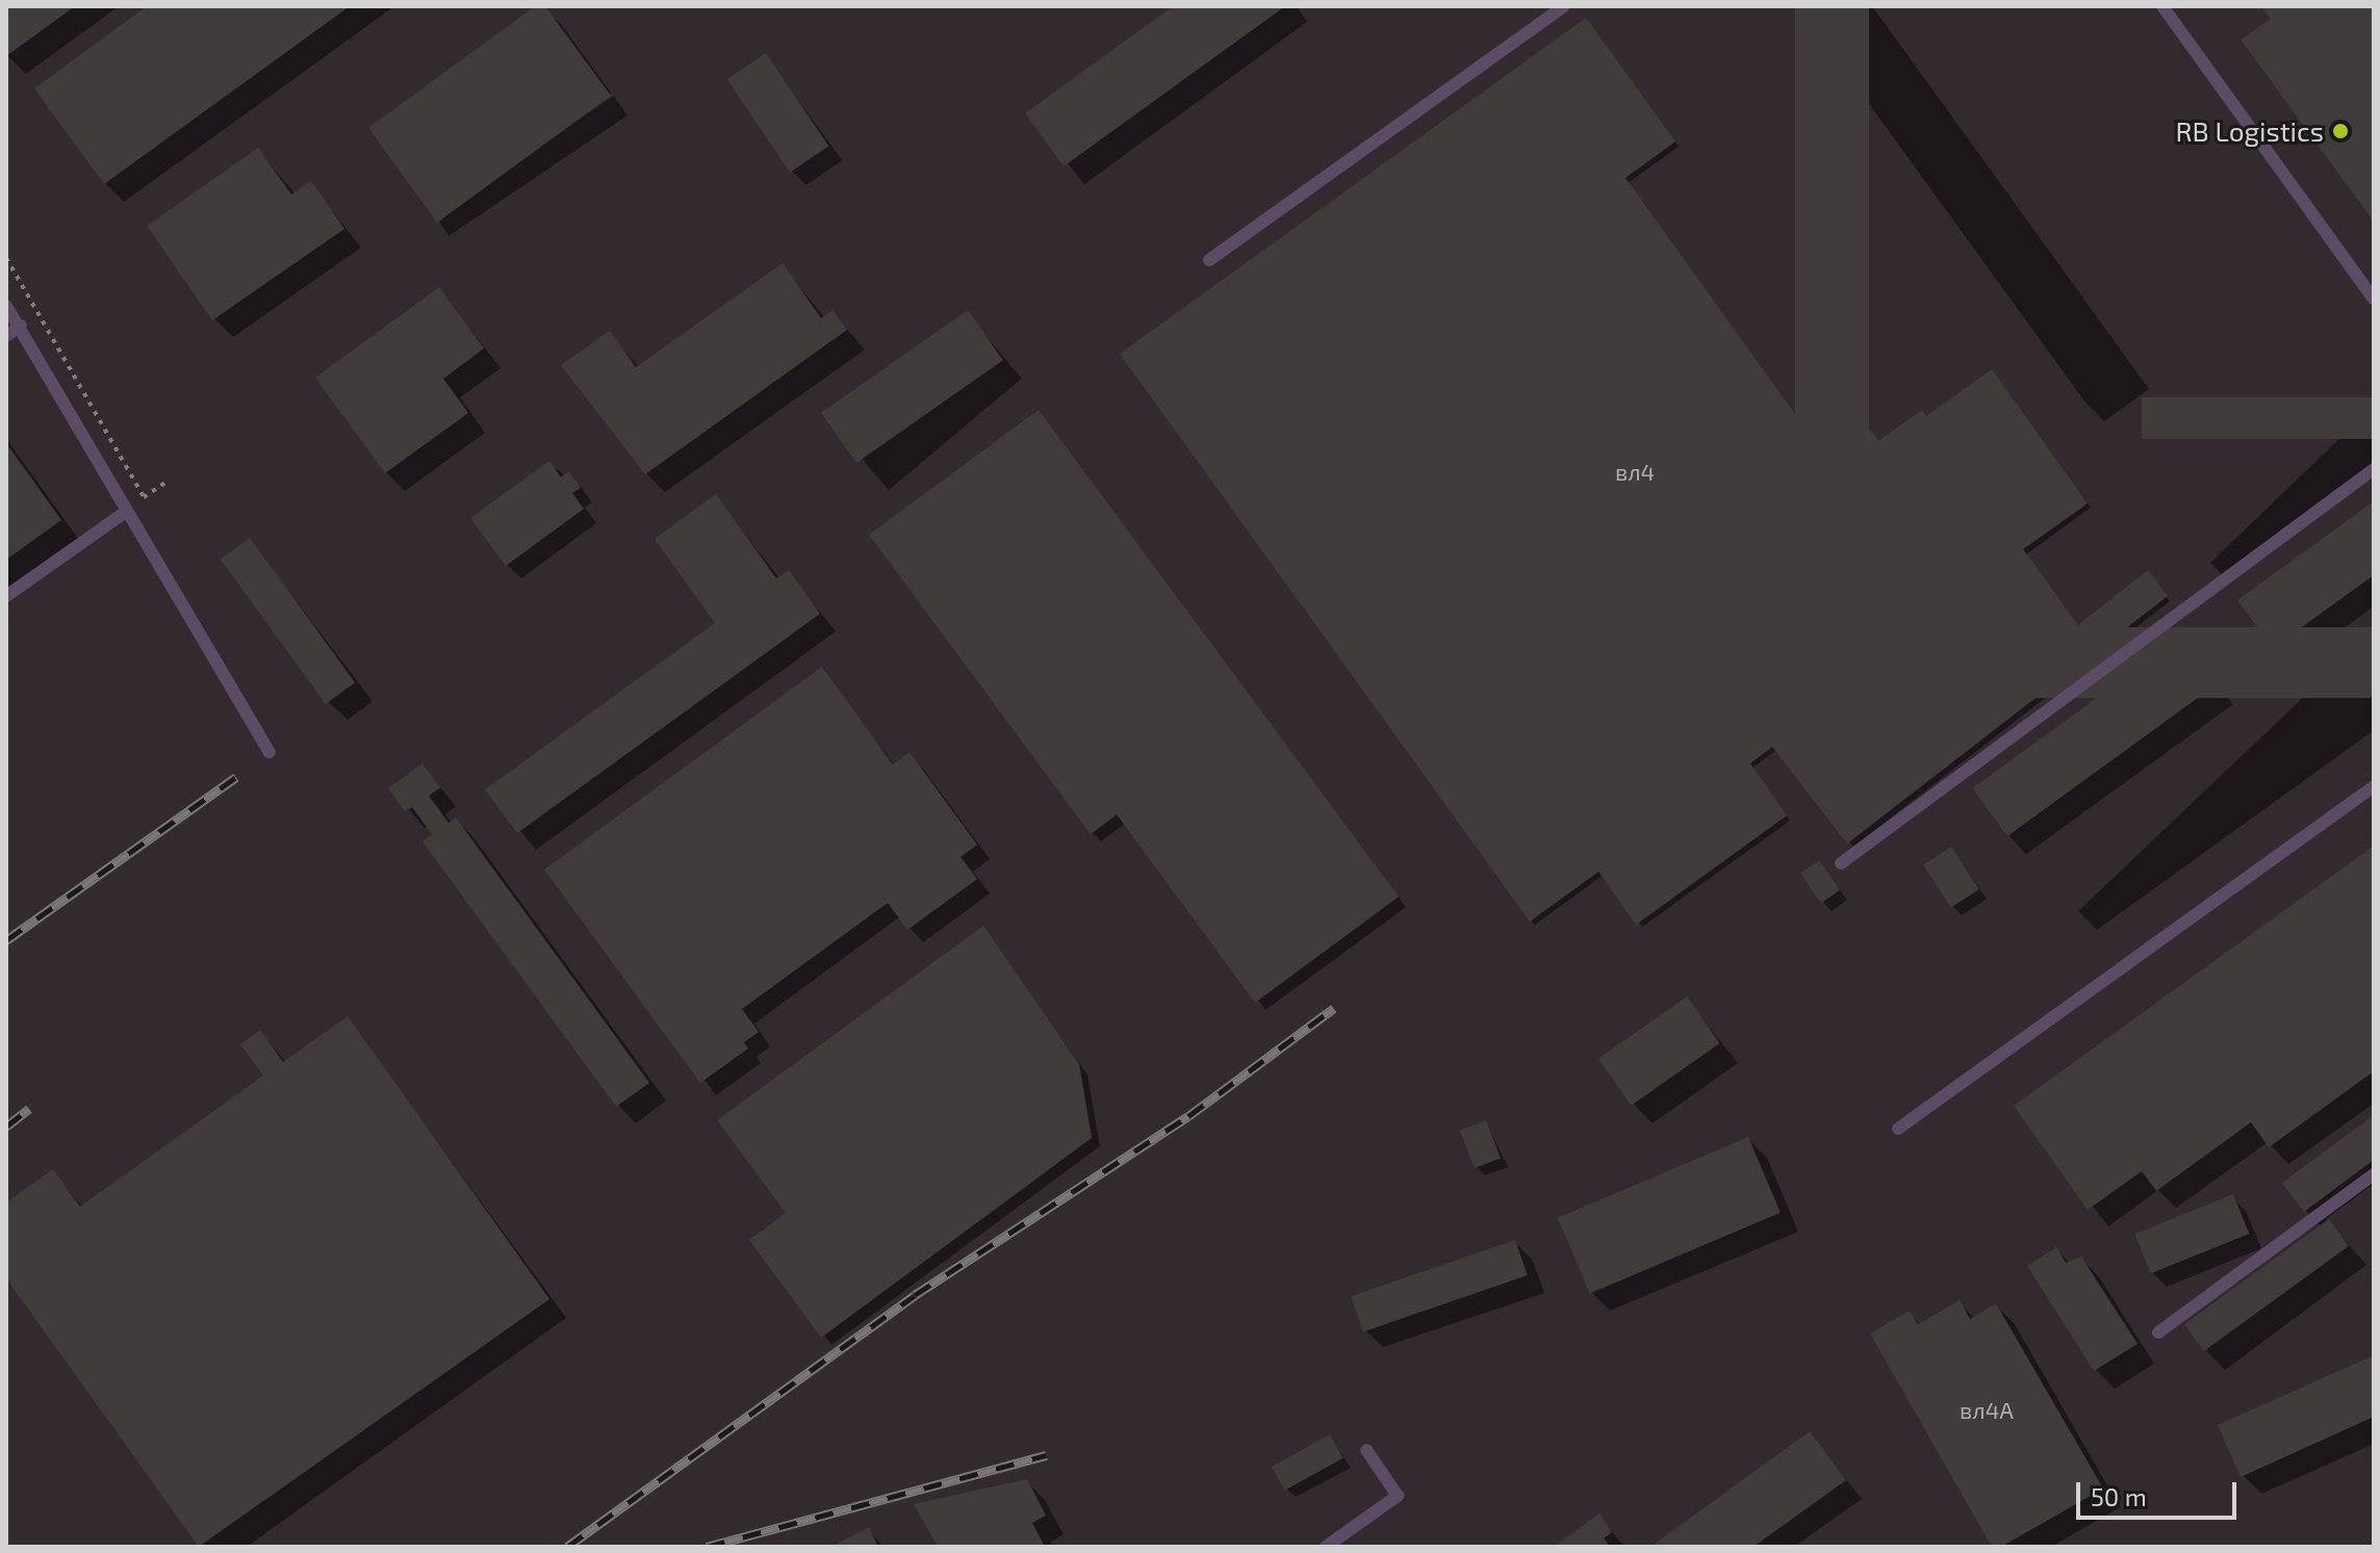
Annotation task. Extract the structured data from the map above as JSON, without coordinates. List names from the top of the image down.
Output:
{
  "places": ["RB Logistics"],
  "house_numbers": ["вл4", "вл4А"],
  "scale_bar": "50 m"
}
